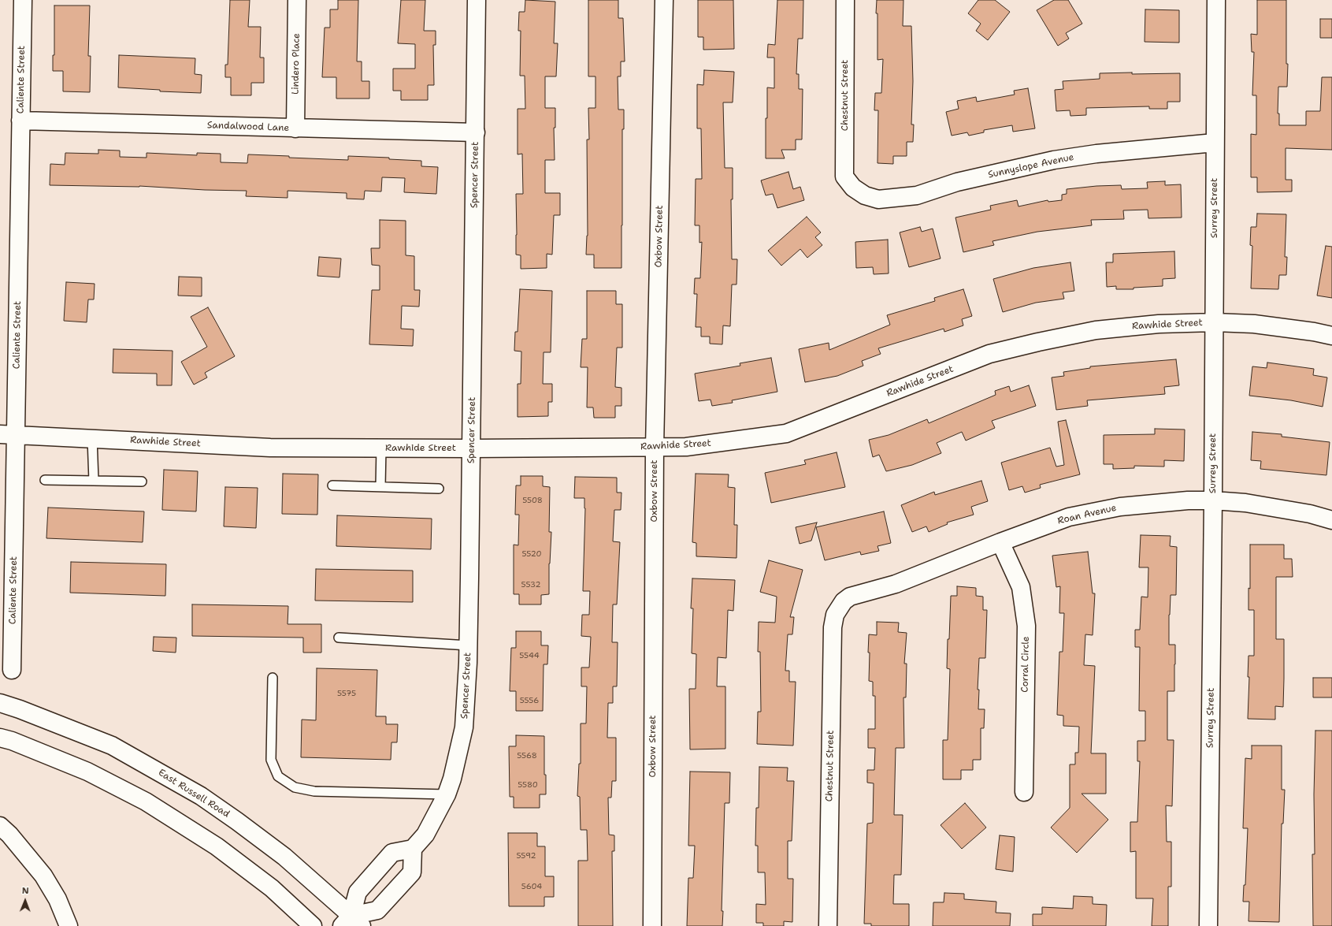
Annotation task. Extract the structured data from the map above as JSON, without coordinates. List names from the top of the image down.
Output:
{
  "streets": {
    "street": [
      "Lindero Place",
      "Caliente Street",
      "Chestnut Street",
      "Sandalwood Lane",
      "Sunnyslope Avenue",
      "Spencer Street",
      "Surrey Street",
      "Oxbow Street",
      "Rawhide Street",
      "Roan Avenue",
      "Corral Circle",
      "East Russell Road"
    ]
  },
  "crossings": [
    ["Lindero Place", "Sandalwood Lane"],
    ["Caliente Street", "Sandalwood Lane"],
    ["Caliente Street", "Rawhide Street"],
    ["Chestnut Street", "Sunnyslope Avenue"],
    ["Chestnut Street", "Roan Avenue"],
    ["Sandalwood Lane", "Spencer Street"],
    ["Sunnyslope Avenue", "Surrey Street"],
    ["Spencer Street", "Rawhide Street"],
    ["Surrey Street", "Rawhide Street"],
    ["Surrey Street", "Roan Avenue"],
    ["Oxbow Street", "Rawhide Street"],
    ["Roan Avenue", "Corral Circle"]
  ],
  "house_numbers": [
    "5508",
    "5520",
    "5532",
    "5544",
    "5575",
    "5556",
    "5568",
    "5580",
    "5592",
    "5604"
  ],
  "north": "top"
}
